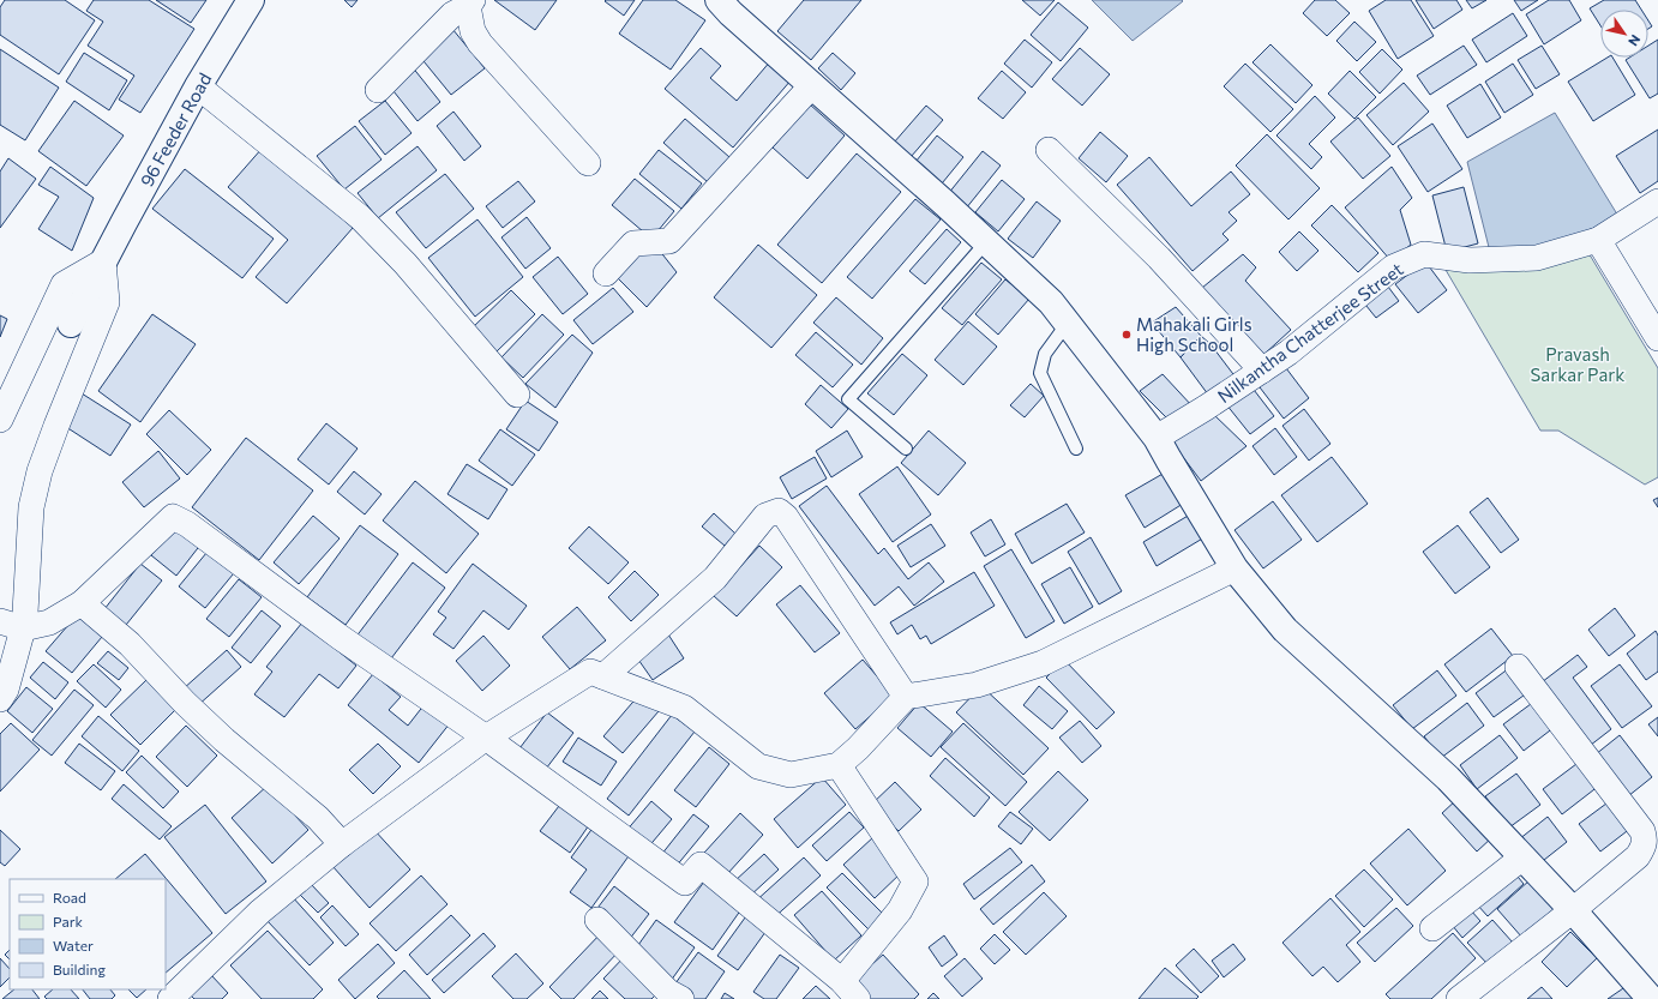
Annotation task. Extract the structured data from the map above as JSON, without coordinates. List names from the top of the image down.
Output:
{
  "streets": {
    "street": ["96 Feeder Road", "Nilkantha Chatterjee Street"]
  },
  "parks": ["Pravash Sarkar Park"],
  "places": ["Mahakali Girls High School"],
  "legend": [
    "Road",
    "Park",
    "Water",
    "Building"
  ],
  "north": "bottom right"
}
